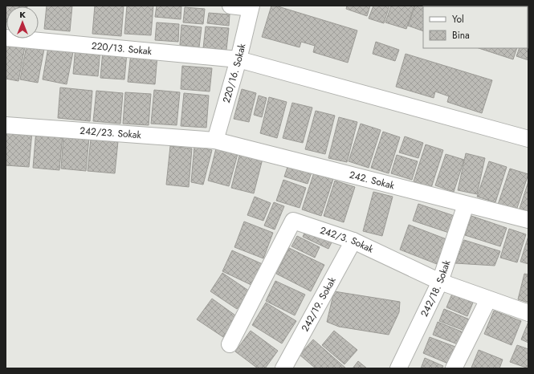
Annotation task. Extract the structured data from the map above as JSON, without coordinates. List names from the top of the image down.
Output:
{
  "streets": {
    "street": [
      "220/13. Sokak",
      "220/16. Sokak",
      "242/23. Sokak",
      "242. Sokak",
      "242/3. Sokak",
      "242/18. Sokak",
      "242/19. Sokak"
    ]
  },
  "crossings": [
    ["220/13. Sokak", "220/16. Sokak"],
    ["220/16. Sokak", "242/23. Sokak"],
    ["220/16. Sokak", "242. Sokak"],
    ["242/23. Sokak", "242. Sokak"],
    ["242. Sokak", "242/18. Sokak"],
    ["242/3. Sokak", "242/18. Sokak"],
    ["242/3. Sokak", "242/19. Sokak"]
  ],
  "legend": ["Yol", "Bina"],
  "north": "top"
}
